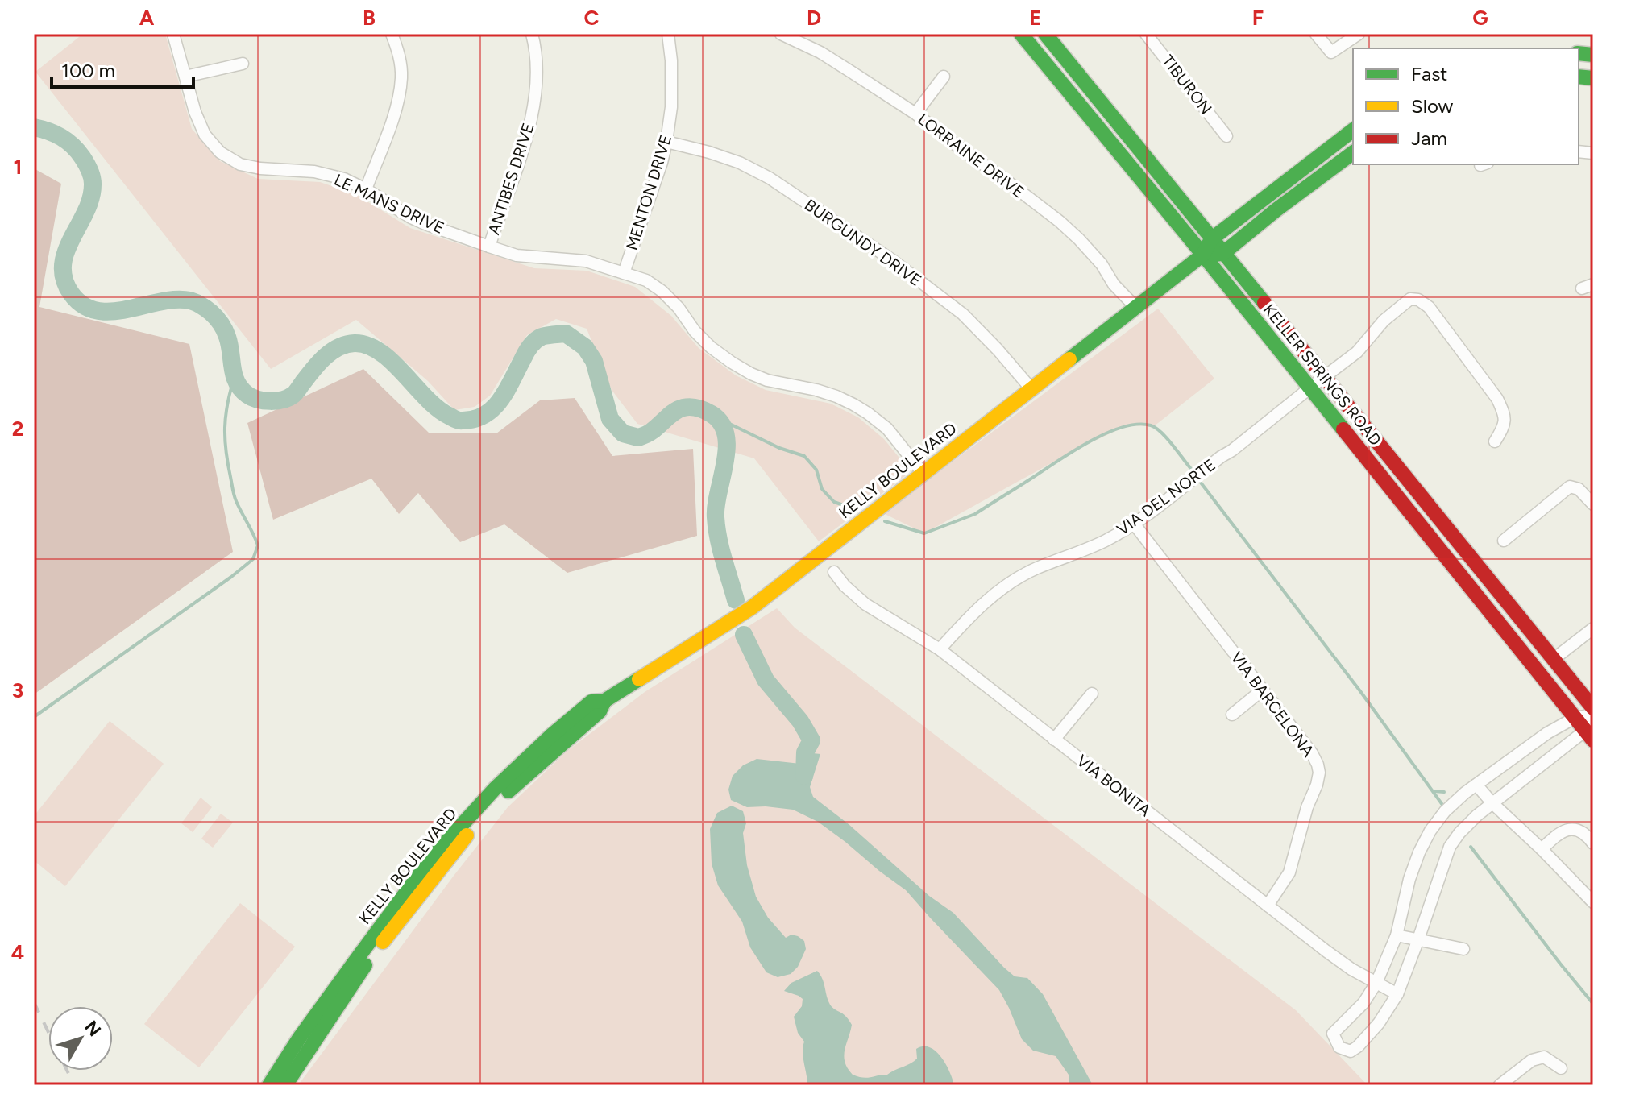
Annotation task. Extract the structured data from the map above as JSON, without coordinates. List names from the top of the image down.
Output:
{
  "streets": {
    "main road": ["KELLER SPRINGS ROAD", "KELLY BOULEVARD"],
    "street": [
      "TIBURON",
      "LORRAINE DRIVE",
      "ANTIBES DRIVE",
      "MENTON DRIVE",
      "LE MANS DRIVE",
      "BURGUNDY DRIVE",
      "VIA DEL NORTE",
      "VIA BARCELONA",
      "VIA BONITA"
    ]
  },
  "crossings": [
    ["LORRAINE DRIVE", "KELLY BOULEVARD"],
    ["ANTIBES DRIVE", "LE MANS DRIVE"],
    ["MENTON DRIVE", "LE MANS DRIVE"],
    ["MENTON DRIVE", "BURGUNDY DRIVE"],
    ["LE MANS DRIVE", "KELLY BOULEVARD"],
    ["BURGUNDY DRIVE", "KELLY BOULEVARD"],
    ["KELLER SPRINGS ROAD", "KELLY BOULEVARD"],
    ["KELLER SPRINGS ROAD", "VIA DEL NORTE"],
    ["VIA DEL NORTE", "VIA BARCELONA"],
    ["VIA DEL NORTE", "VIA BONITA"],
    ["VIA BARCELONA", "VIA BONITA"]
  ],
  "legend": ["Fast", "Slow", "Jam"],
  "scale_bar": "100 m",
  "north": "top right",
  "grid": {
    "columns": [
      "A",
      "B",
      "C",
      "D",
      "E",
      "F",
      "G"
    ],
    "rows": [
      "1",
      "2",
      "3",
      "4"
    ]
  }
}
